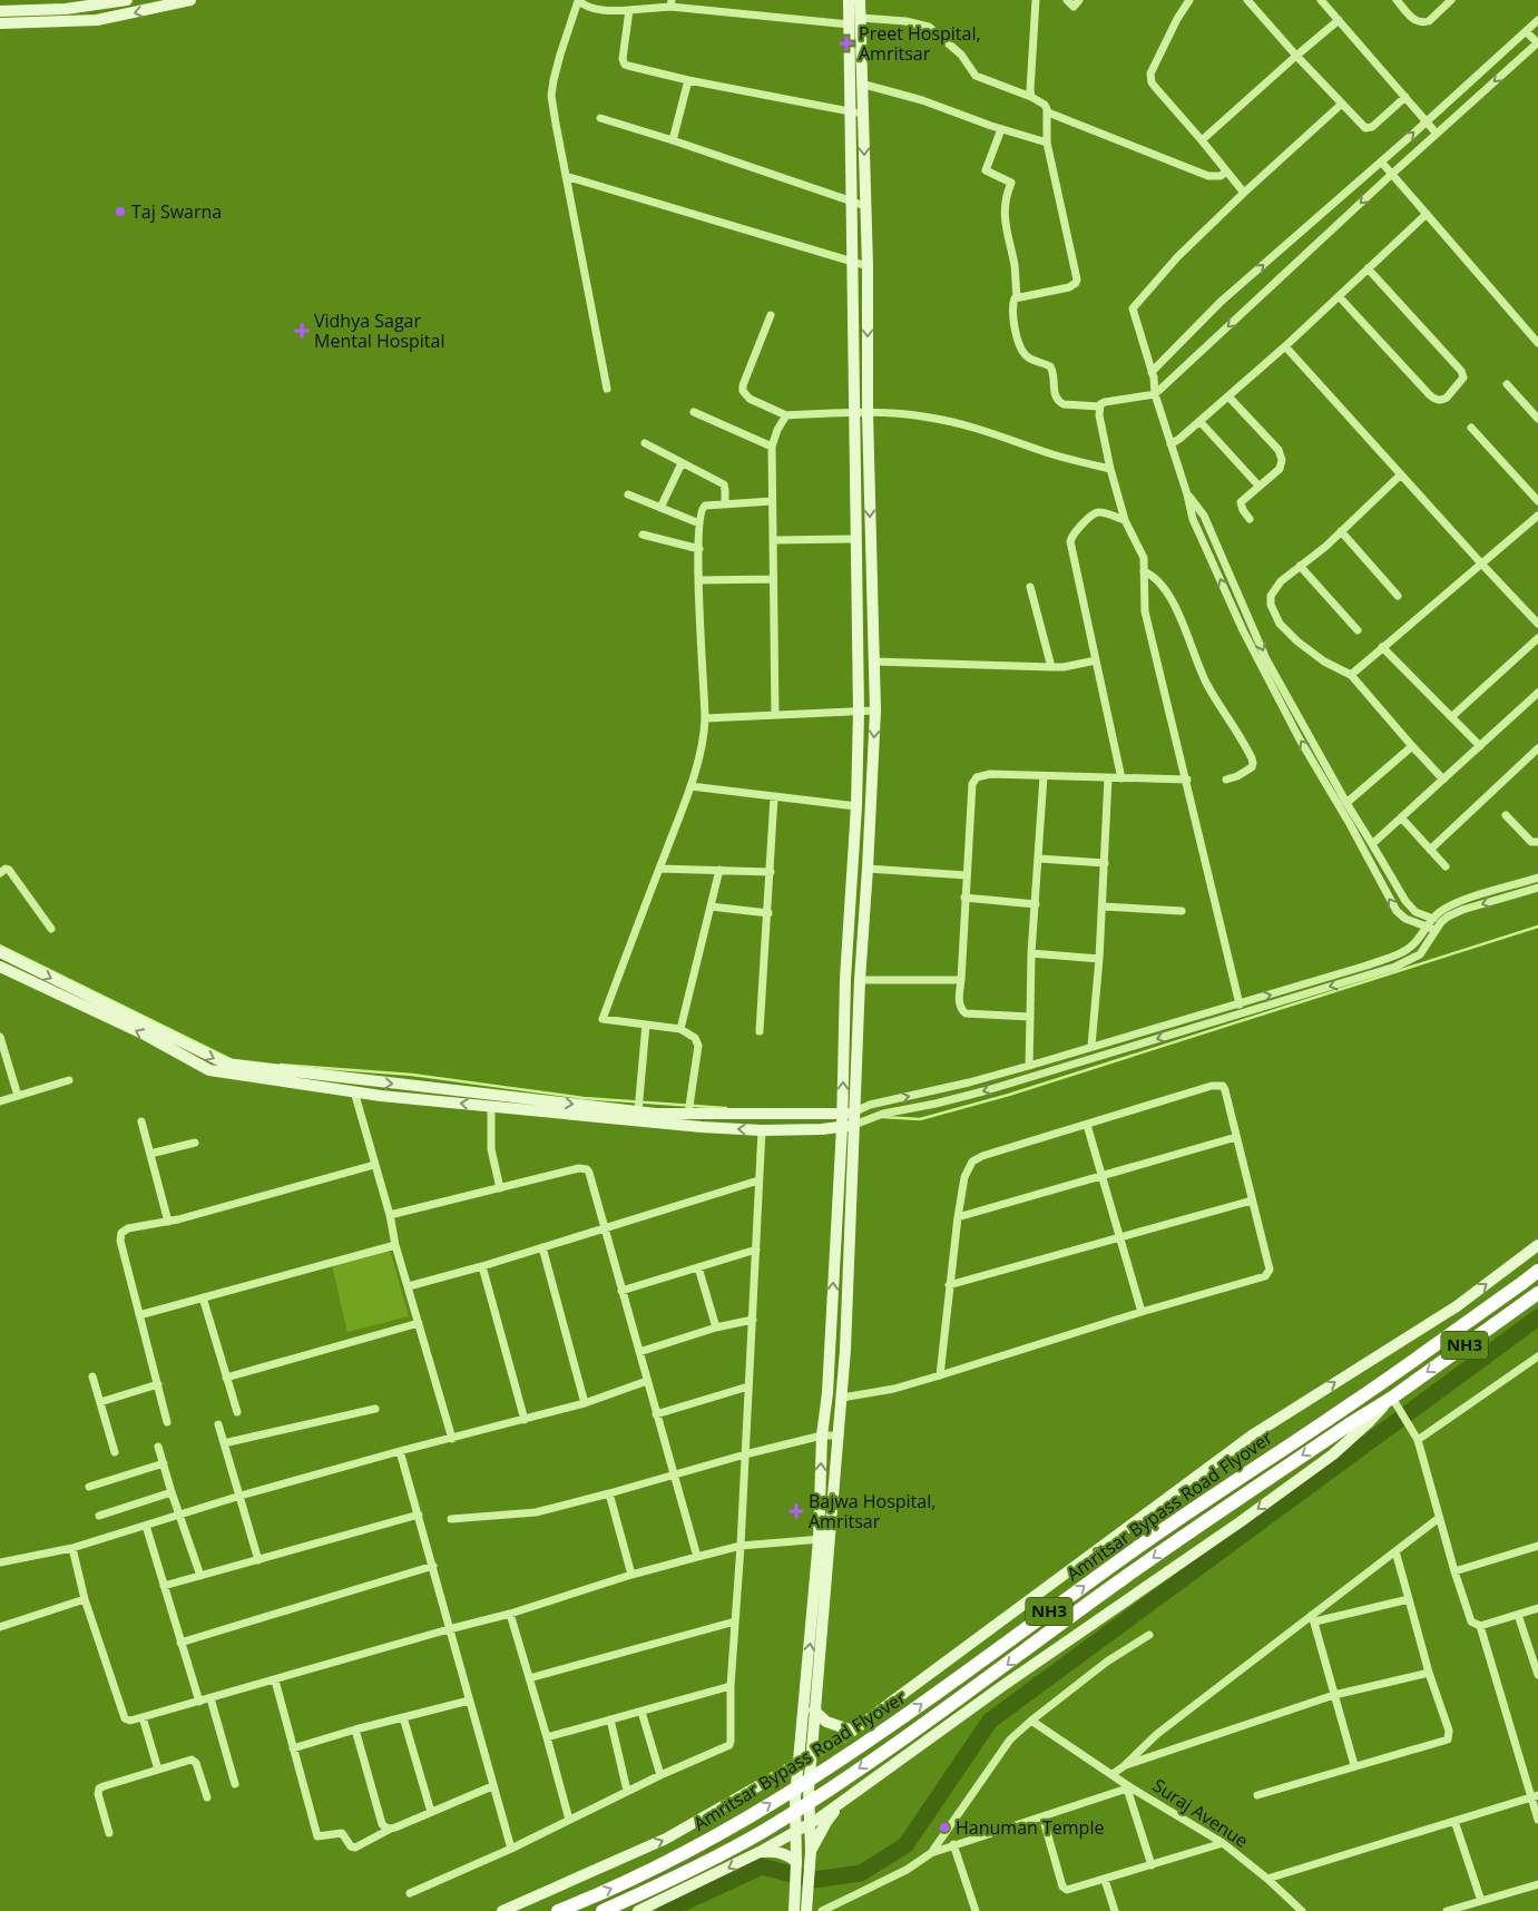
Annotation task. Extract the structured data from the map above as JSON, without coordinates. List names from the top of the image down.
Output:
{
  "streets": {
    "highway": ["NH3", "Amritsar Bypass Road Flyover"],
    "street": ["Suraj Avenue"]
  },
  "crossings": [
    ["NH3", "Amritsar Bypass Road Flyover"]
  ],
  "places": {
    "health": ["Preet Hospital, Amritsar", "Vidhya Sagar Mental Hospital", "Bajwa Hospital, Amritsar"],
    "other": ["Taj Swarna", "Hanuman Temple"]
  }
}
